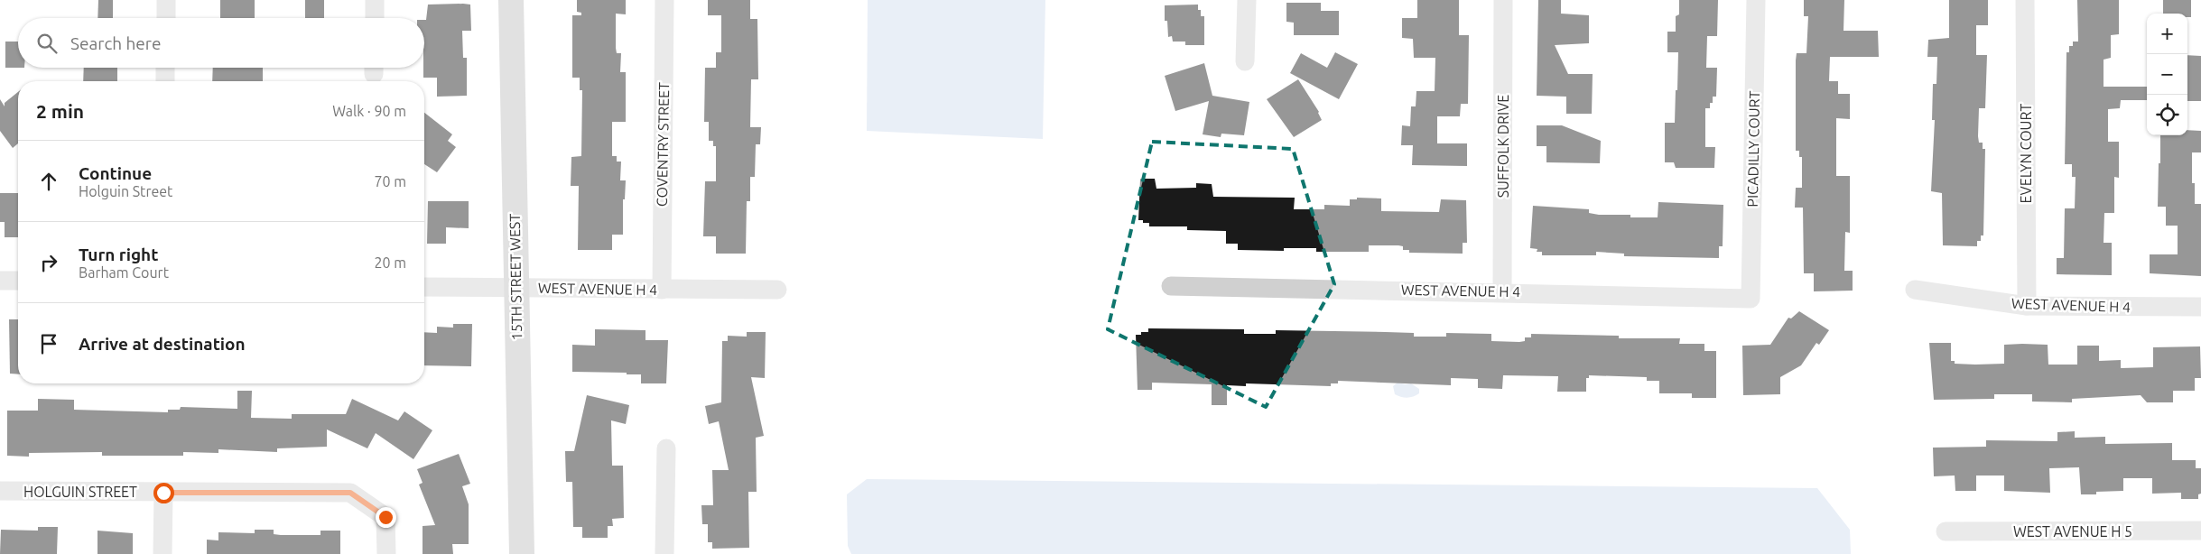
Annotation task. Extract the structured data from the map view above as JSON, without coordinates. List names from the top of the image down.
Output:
{
  "streets": {
    "street": [
      "COVENTRY STREET",
      "SUFFOLK DRIVE",
      "PICADILLY COURT",
      "EVELYN COURT",
      "15TH STREET WEST",
      "WEST AVENUE H 4",
      "HOLGUIN STREET",
      "WEST AVENUE H 5"
    ]
  },
  "crossings": [
    ["COVENTRY STREET", "WEST AVENUE H 4"],
    ["SUFFOLK DRIVE", "WEST AVENUE H 4"],
    ["PICADILLY COURT", "WEST AVENUE H 4"],
    ["EVELYN COURT", "WEST AVENUE H 4"],
    ["15TH STREET WEST", "WEST AVENUE H 4"]
  ],
  "page": {
    "map_buttons": ["+", "−"],
    "search": "Search here",
    "heading": ["2 min", "Walk · 90 m"],
    "list": [
      ["Continue", "Holguin Street", "70 m"],
      ["Turn right", "Barham Court", "20 m"],
      "Arrive at destination"
    ]
  }
}
